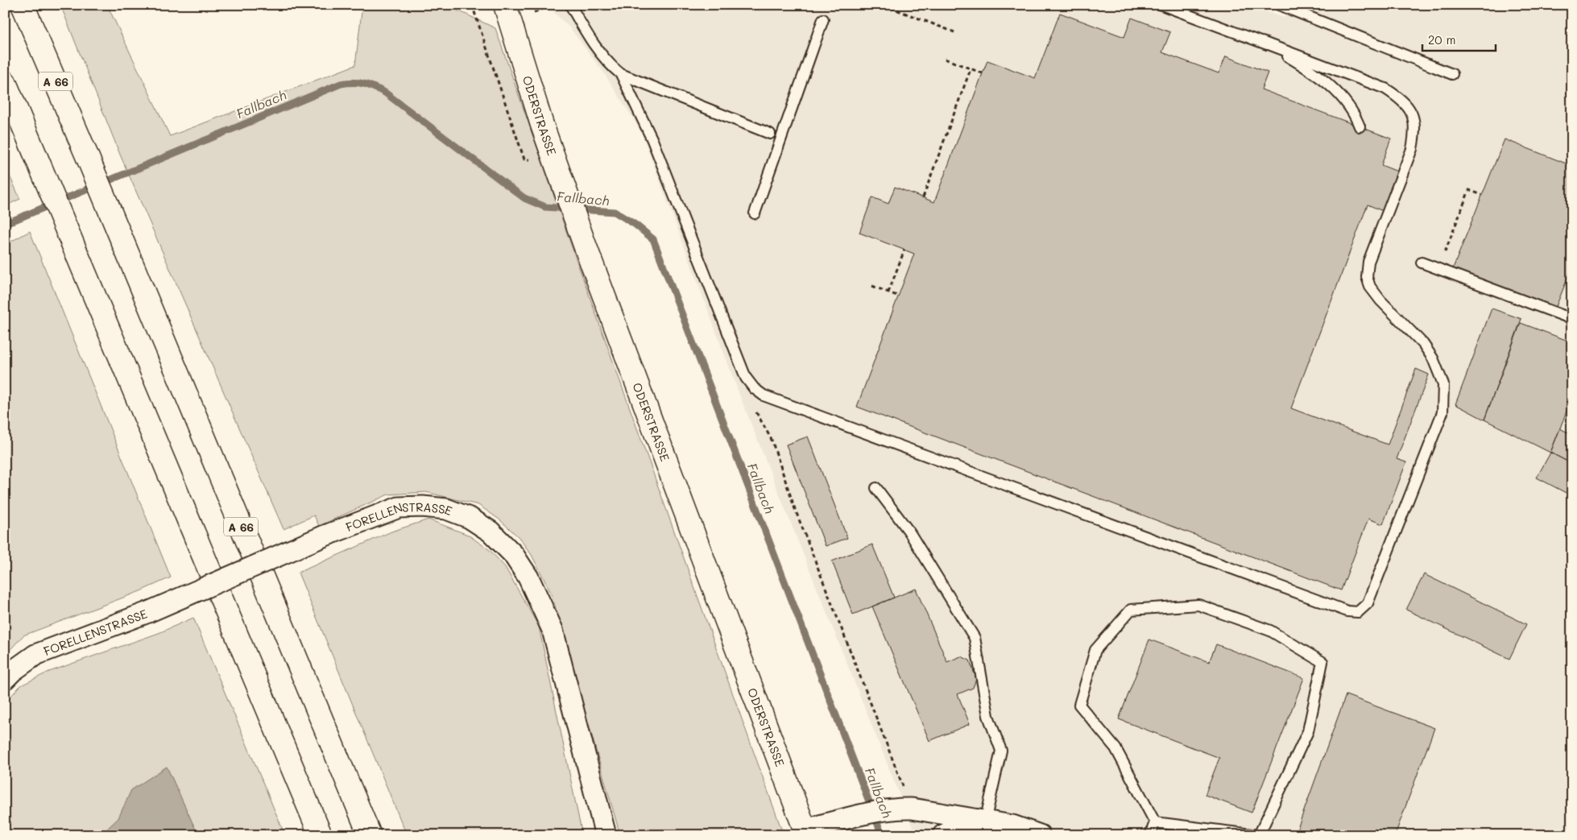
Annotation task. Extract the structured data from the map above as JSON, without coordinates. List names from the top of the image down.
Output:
{
  "streets": {
    "main road": ["A 66", "ODERSTRASSE"],
    "street": ["FORELLENSTRASSE"]
  },
  "water": ["Fallbach"],
  "scale_bar": "20 m"
}
